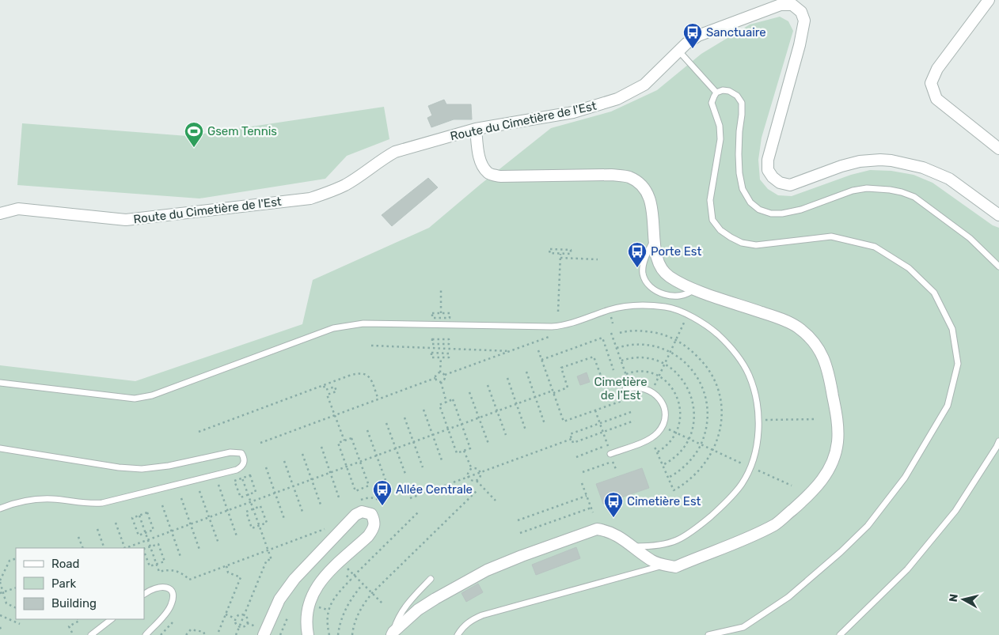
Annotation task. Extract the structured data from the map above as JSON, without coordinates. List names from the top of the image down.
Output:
{
  "streets": {
    "street": ["Route du Cimetière de l'Est"]
  },
  "parks": ["Cimetière de l'Est"],
  "places": {
    "bus stop": [
      "Sanctuaire",
      "Porte Est",
      "Allée Centrale",
      "Cimetière Est"
    ],
    "sports": ["Gsem Tennis"]
  },
  "legend": ["Road", "Park", "Building"],
  "north": "left"
}
